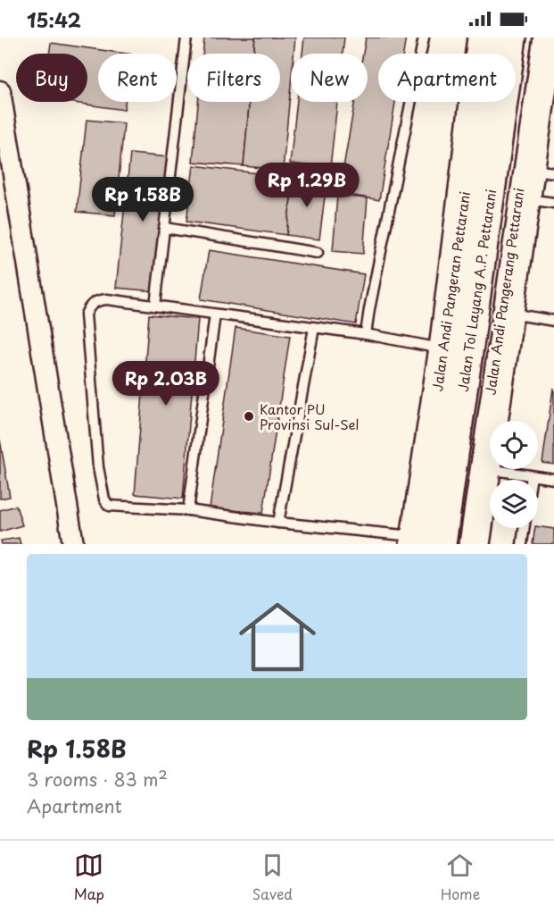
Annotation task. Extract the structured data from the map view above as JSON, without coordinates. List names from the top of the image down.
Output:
{
  "streets": {
    "highway": ["Jalan Tol Layang A.P. Pettarani", "Jalan Andi Pangeran Pettarani", "Jalan Andi Pangerang Pettarani"]
  },
  "crossings": [
    ["Jalan Tol Layang A.P. Pettarani", "Jalan Andi Pangeran Pettarani"]
  ],
  "places": ["Kantor PU Provinsi Sul-Sel"],
  "page": {
    "status": "15:42",
    "chip": [
      "Buy",
      "Rent",
      "Filters",
      "New",
      "Apartment"
    ],
    "price": ["Rp 1.29B", "Rp 1.58B", "Rp 2.03B"],
    "list": [
      {
        "name": "Rp 1.58B",
        "note": "3 rooms · 83 m² · Apartment"
      }
    ],
    "tabs": ["Map", "Saved", "Home"]
  }
}
